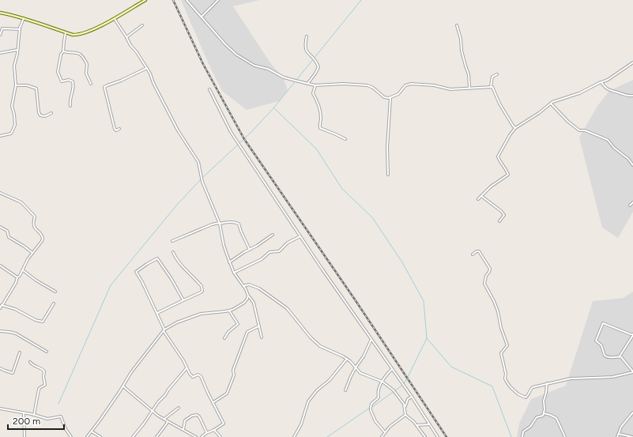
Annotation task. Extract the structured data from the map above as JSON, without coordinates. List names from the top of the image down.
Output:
{
  "scale_bar": "200 m"
}
